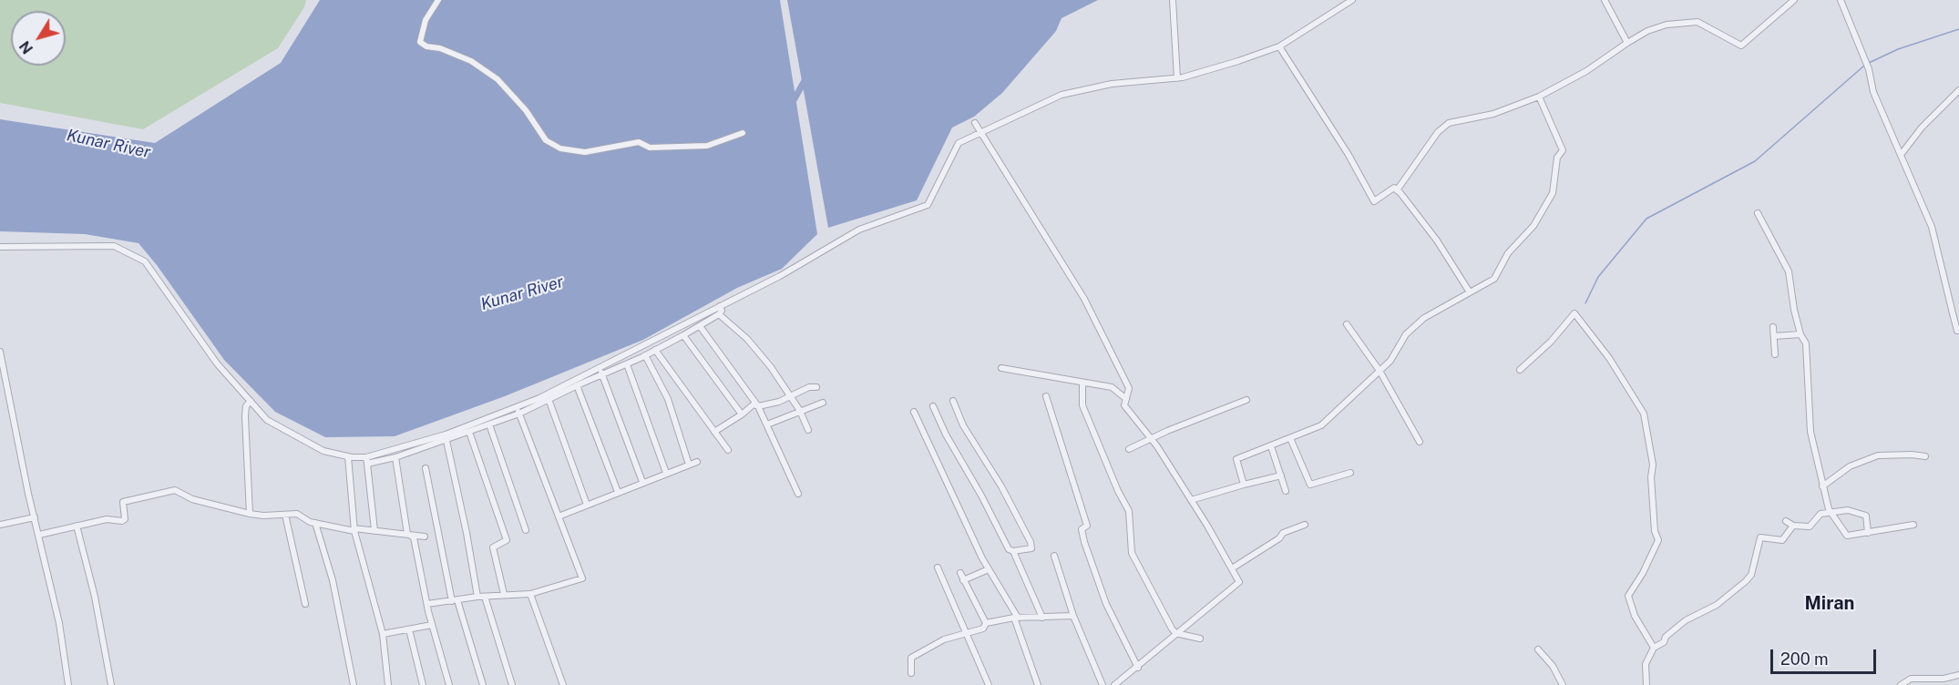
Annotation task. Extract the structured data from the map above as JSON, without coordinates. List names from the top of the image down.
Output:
{
  "districts": ["Miran"],
  "water": ["Kunar River"],
  "scale_bar": "200 m",
  "north": "bottom left"
}
